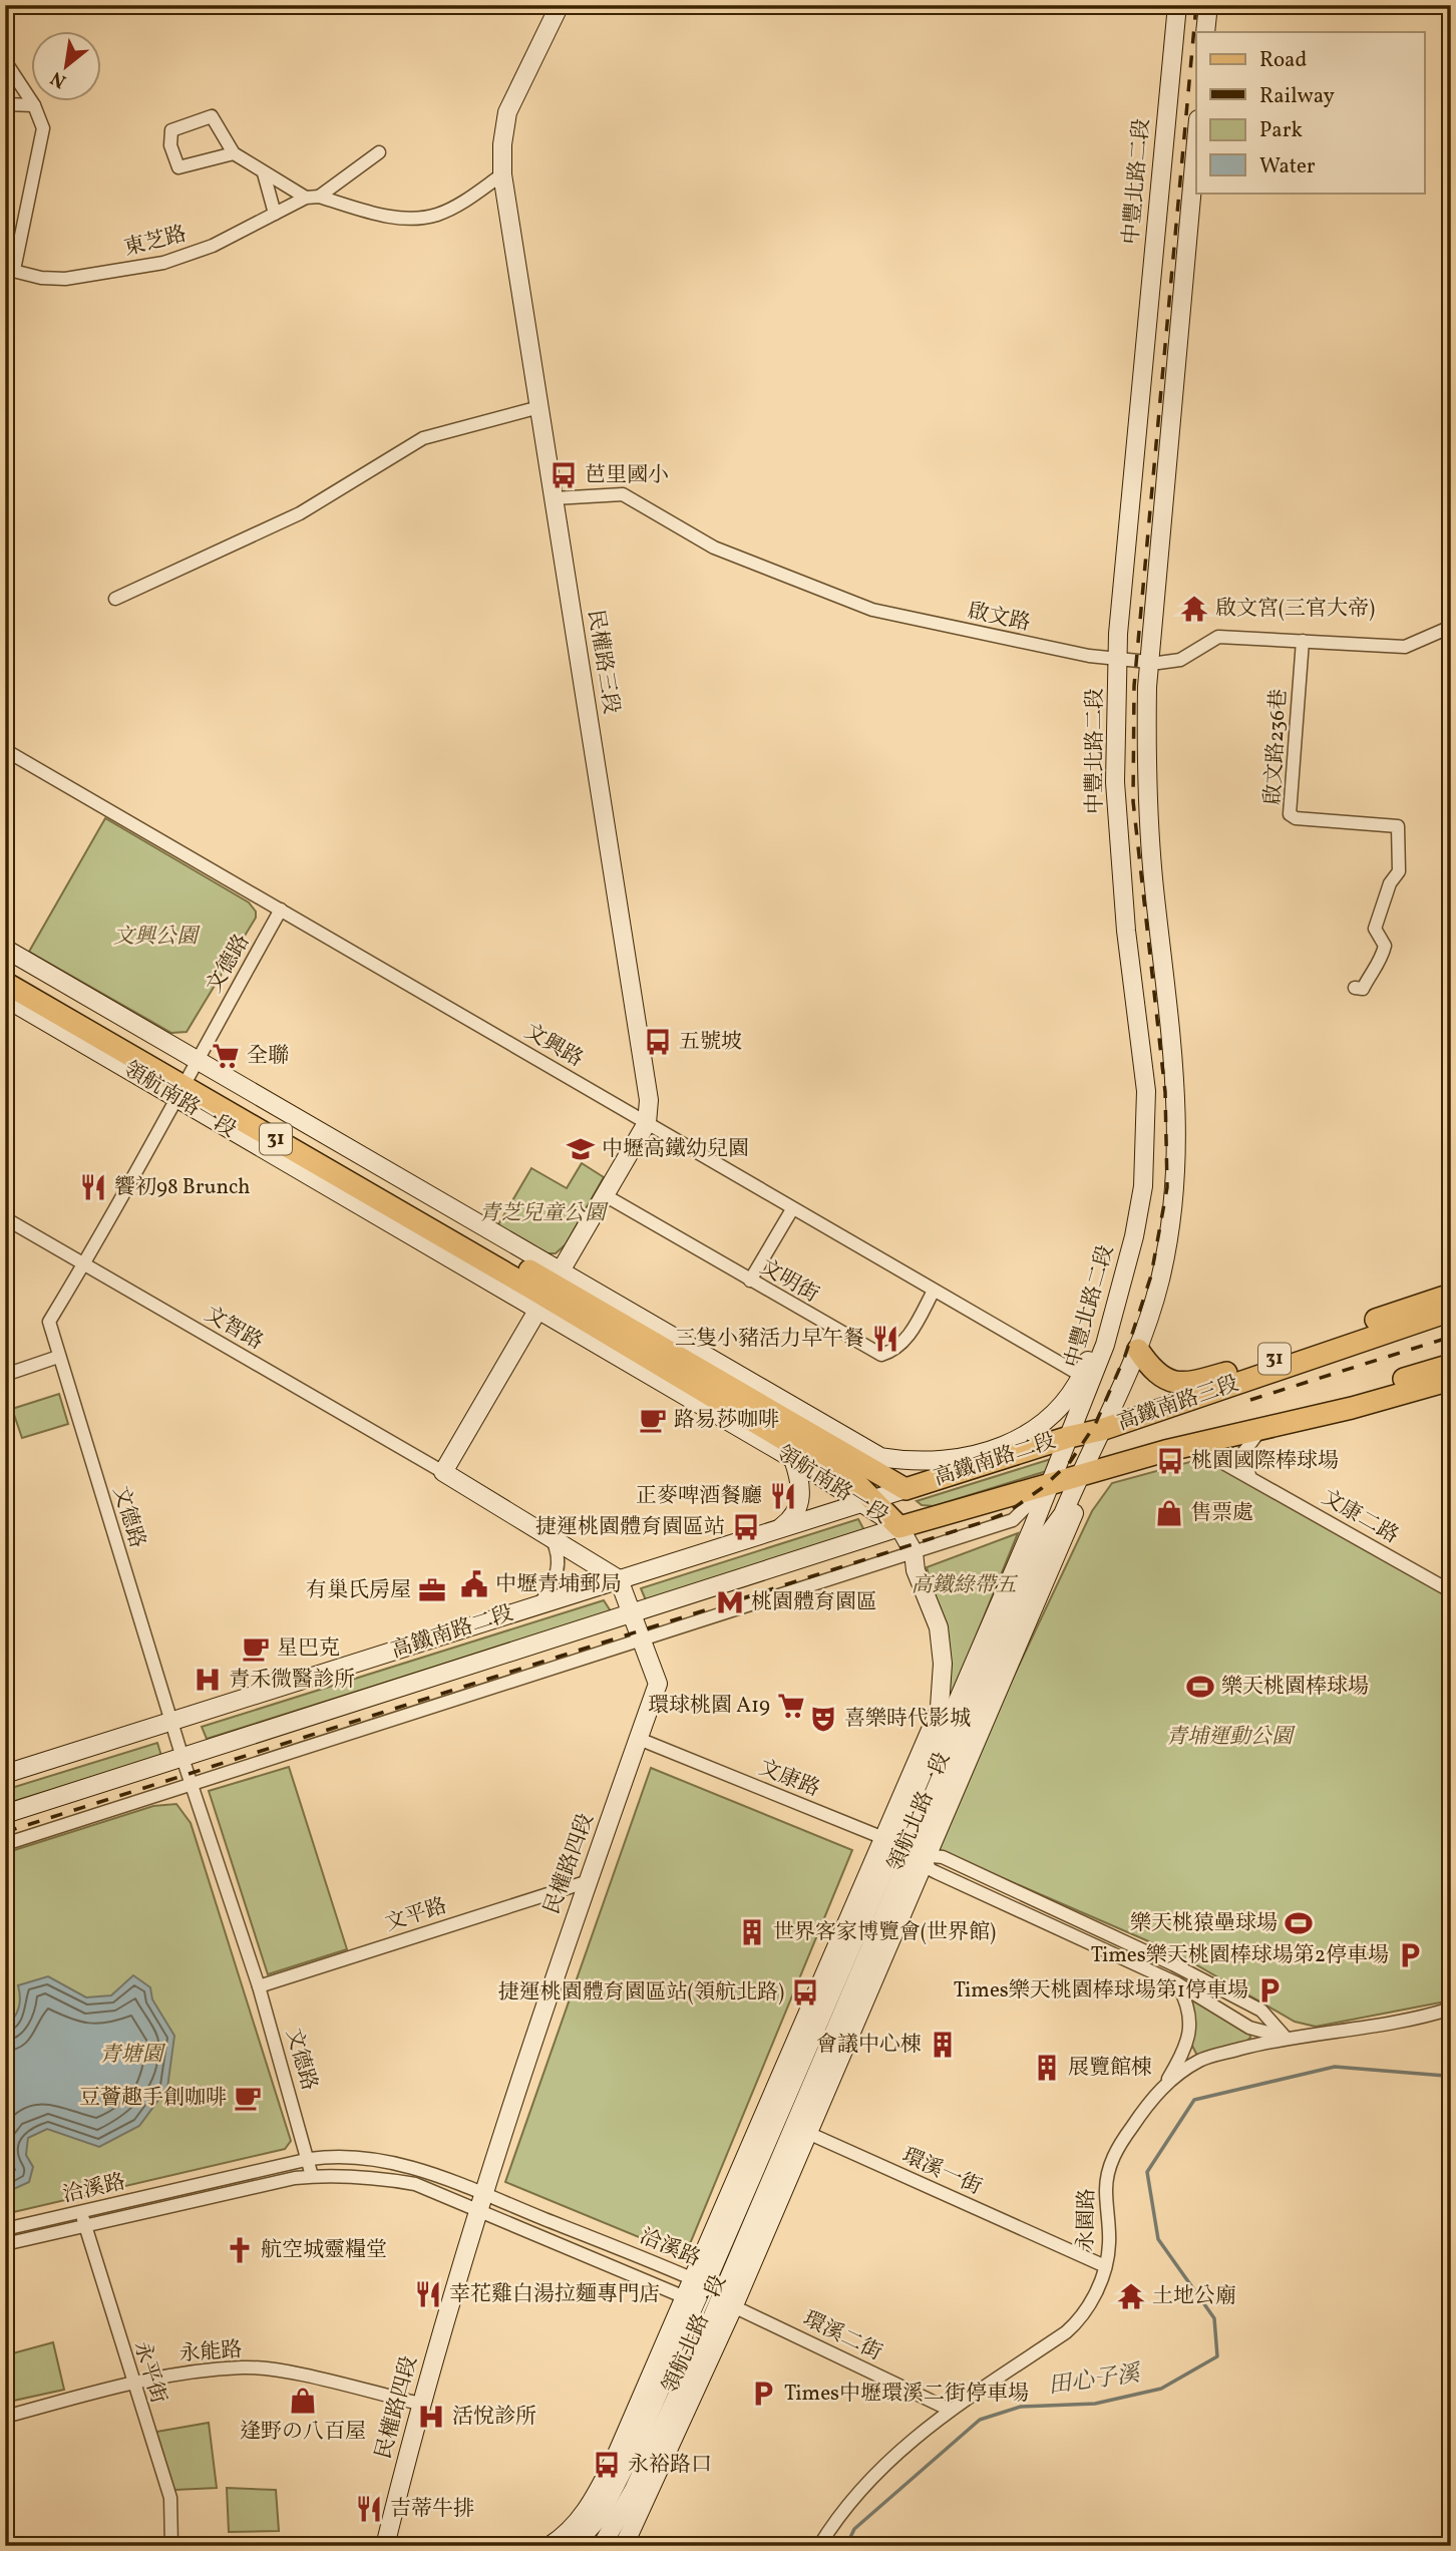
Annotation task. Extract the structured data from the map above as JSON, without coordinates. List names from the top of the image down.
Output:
{
  "streets": {
    "main road": [
      "領航南路一段",
      "31",
      "高鐵南路三段",
      "高鐵南路二段"
    ],
    "street": [
      "中豐北路二段",
      "東芝路",
      "啟文路",
      "民權路三段",
      "啟文路236巷",
      "文德路",
      "文興路",
      "文明街",
      "文智路",
      "文康二路",
      "文康路",
      "領航北路一段",
      "民權路四段",
      "文平路",
      "環溪一街",
      "洽溪路",
      "永園路",
      "環溪二街",
      "永能路",
      "永平街"
    ]
  },
  "crossings": [
    ["中豐北路二段", "啟文路"],
    ["中豐北路二段", "高鐵南路二段"],
    ["中豐北路二段", "領航北路一段"],
    ["啟文路", "民權路三段"],
    ["啟文路", "啟文路236巷"],
    ["民權路三段", "文興路"],
    ["文德路", "文興路"],
    ["文德路", "領航南路一段"],
    ["文德路", "文智路"],
    ["文德路", "高鐵南路二段"],
    ["文德路", "文平路"],
    ["文德路", "洽溪路"],
    ["文興路", "文明街"],
    ["文興路", "高鐵南路二段"],
    ["領航南路一段", "31"],
    ["領航南路一段", "高鐵南路二段"],
    ["31", "高鐵南路二段"],
    ["高鐵南路三段", "高鐵南路二段"],
    ["高鐵南路三段", "文康二路"],
    ["高鐵南路三段", "領航北路一段"],
    ["高鐵南路二段", "領航北路一段"],
    ["高鐵南路二段", "民權路四段"],
    ["文康路", "領航北路一段"],
    ["文康路", "民權路四段"],
    ["文康路", "永園路"],
    ["領航北路一段", "環溪一街"],
    ["領航北路一段", "洽溪路"],
    ["領航北路一段", "環溪二街"],
    ["民權路四段", "文平路"],
    ["民權路四段", "洽溪路"],
    ["民權路四段", "永能路"],
    ["環溪一街", "永園路"],
    ["洽溪路", "環溪二街"],
    ["洽溪路", "永平街"],
    ["永園路", "環溪二街"],
    ["永能路", "永平街"]
  ],
  "water": ["田心子溪"],
  "parks": [
    "文興公園",
    "青芝兒童公園",
    "高鐵綠帶五",
    "青埔運動公園",
    "青塘園"
  ],
  "places": {
    "bus stop": [
      "芭里國小",
      "五號坡",
      "桃園國際棒球場",
      "捷運桃園體育園區站",
      "捷運桃園體育園區站(領航北路)",
      "永裕路口"
    ],
    "temple": ["啟文宮(三官大帝)", "土地公廟"],
    "supermarket": ["全聯", "環球桃園 A19"],
    "school or university": ["中壢高鐵幼兒園"],
    "restaurant": [
      "饗初98 Brunch",
      "三隻小豬活力早午餐",
      "正麥啤酒餐廳",
      "幸花雞白湯拉麵專門店",
      "吉蒂牛排"
    ],
    "cafe": ["路易莎咖啡", "星巴克", "豆薈趣手創咖啡"],
    "shop": ["售票處", "逢野の八百屋"],
    "public building": ["中壢青埔郵局"],
    "office": ["有巢氏房屋"],
    "metro station": ["桃園體育園區"],
    "hospital": ["青禾微醫診所", "活悅診所"],
    "sports": ["樂天桃園棒球場", "樂天桃猿壘球場"],
    "theatre": ["喜樂時代影城"],
    "building": ["世界客家博覽會(世界館)", "會議中心棟", "展覽館棟"],
    "parking": ["Times樂天桃園棒球場第2停車場", "Times樂天桃園棒球場第1停車場", "Times中壢環溪二街停車場"],
    "church": ["航空城靈糧堂"]
  },
  "legend": [
    "Road",
    "Railway",
    "Park",
    "Water"
  ],
  "north": "bottom left"
}
